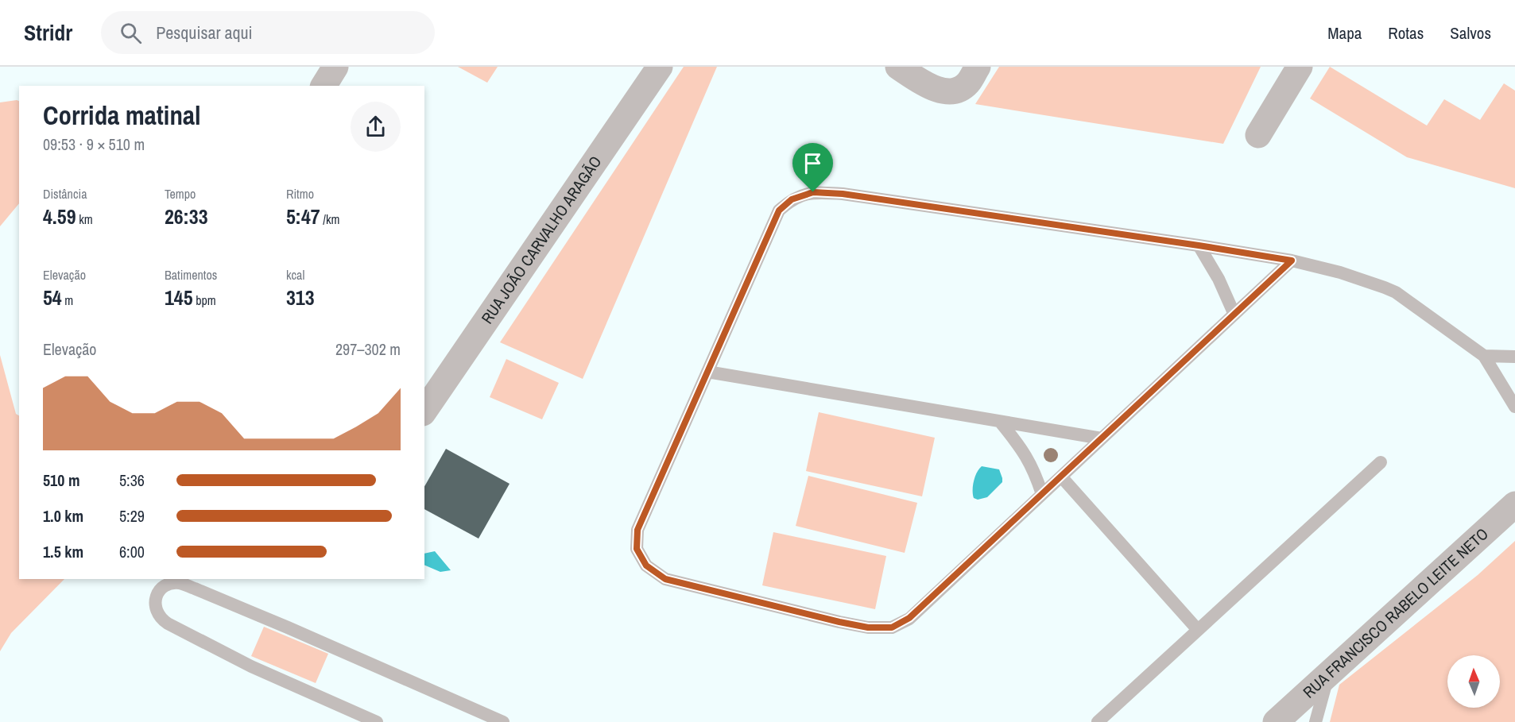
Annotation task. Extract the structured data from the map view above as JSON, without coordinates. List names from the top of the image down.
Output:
{
  "streets": {
    "street": ["RUA JOÃO CARVALHO ARAGÃO", "RUA FRANCISCO RABELO LEITE NETO"]
  },
  "north": "top",
  "page": {
    "header": "Stridr",
    "search": "Pesquisar aqui",
    "nav": ["Mapa", "Rotas", "Salvos"],
    "heading": ["Corrida matinal", "09:53 · 9 × 510 m"],
    "stats": [
      ["Distância", "4.59 km"],
      ["Tempo", "26:33"],
      ["Ritmo", "5:47 /km"],
      ["Elevação", "54 m"],
      ["Batimentos", "145 bpm"],
      ["kcal", "313"]
    ],
    "chart": ["Elevação", "297–302 m"],
    "list": [
      {
        "name": "510 m",
        "note": "5:36"
      },
      {
        "name": "1.0 km",
        "note": "5:29"
      },
      {
        "name": "1.5 km",
        "note": "6:00"
      }
    ]
  }
}
